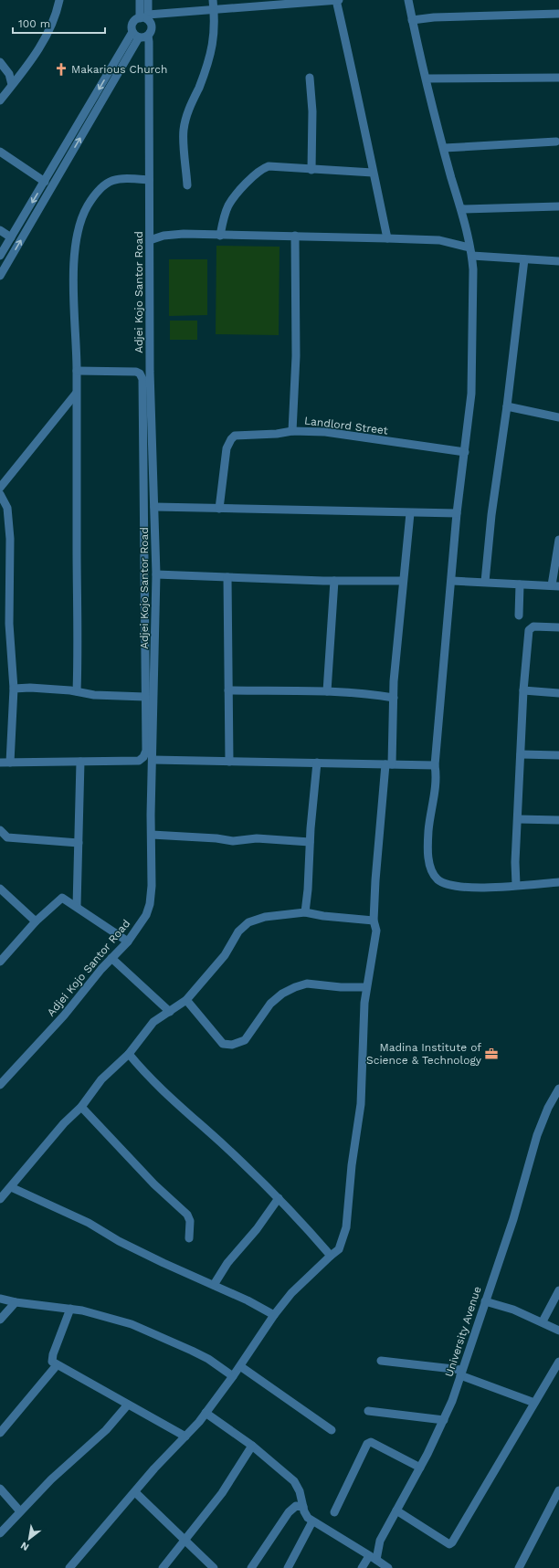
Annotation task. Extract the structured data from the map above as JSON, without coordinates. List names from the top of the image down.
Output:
{
  "streets": {
    "street": ["Adjei Kojo Santor Road", "Landlord Street", "University Avenue"]
  },
  "places": {
    "church": ["Makarious Church"],
    "office": ["Madina Institute of Science & Technology"]
  },
  "scale_bar": "100 m",
  "north": "bottom left"
}
